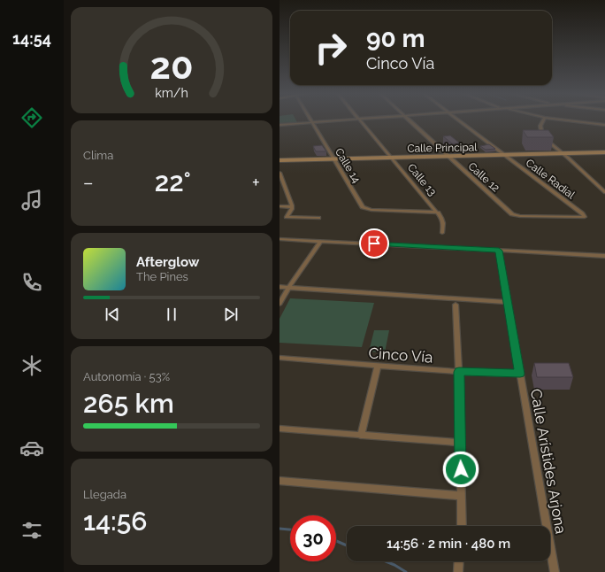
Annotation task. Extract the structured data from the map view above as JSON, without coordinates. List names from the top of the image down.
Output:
{
  "streets": {
    "street": [
      "Calle Principal",
      "Calle 14",
      "Calle 12",
      "Calle Radial",
      "Calle 13",
      "Cinco Vía",
      "Calle Arístides Arjona"
    ]
  },
  "crossings": [
    ["Calle Principal", "Calle 14"],
    ["Calle Principal", "Calle 12"],
    ["Calle Principal", "Calle Radial"],
    ["Calle Principal", "Calle 13"],
    ["Calle 14", "Calle 13"],
    ["Calle 12", "Calle Radial"],
    ["Cinco Vía", "Calle Arístides Arjona"]
  ],
  "page": {
    "tabs": "14:54",
    "turn": ["90 m", "Cinco Vía"],
    "tile": [
      "Clima",
      ["Autonomía · 53%", "265 km"],
      ["Llegada", "14:56"]
    ],
    "heat": ["−", "22°", "+"],
    "song": ["Afterglow", "The Pines"],
    "limit": "30",
    "trip": "14:56 · 2 min · 480 m",
    "gauge": ["20", "km/h"]
  }
}
